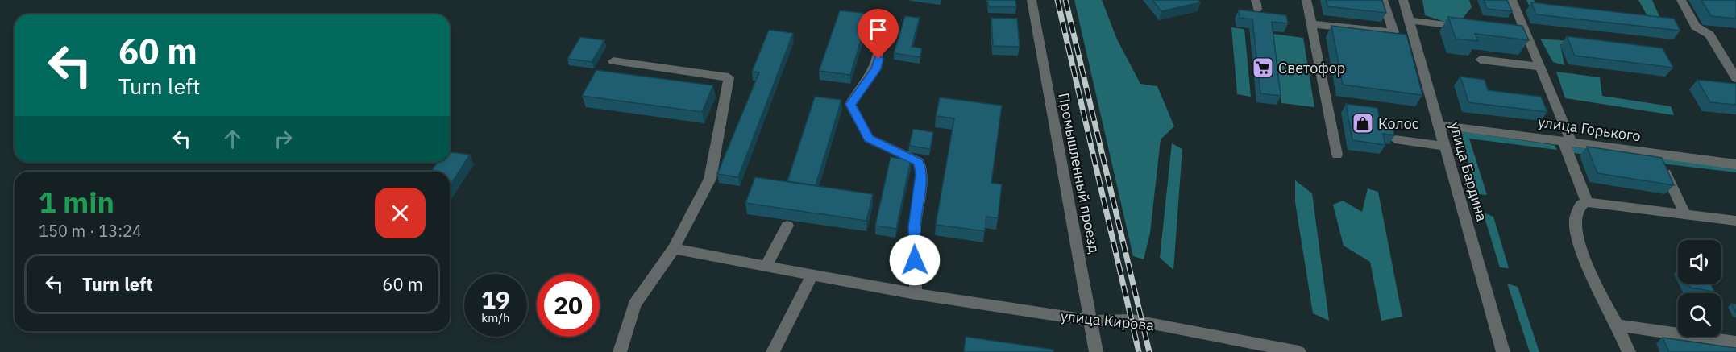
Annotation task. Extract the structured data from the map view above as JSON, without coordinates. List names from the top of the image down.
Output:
{
  "streets": {
    "street": [
      "улица Горького",
      "улица Бардина",
      "Промышленный проезд",
      "улица Кирова"
    ]
  },
  "crossings": [
    ["улица Горького", "улица Бардина"],
    ["Промышленный проезд", "улица Кирова"]
  ],
  "places": {
    "supermarket": ["Светофор"],
    "shop": ["Колос"]
  },
  "page": {
    "turn": ["60 m", "Turn left"],
    "heading": ["1 min", "150 m · 13:24"],
    "list": [
      {
        "name": "Turn left",
        "value": "60 m"
      }
    ],
    "speed": "19 km/h",
    "limit": "20"
  }
}
